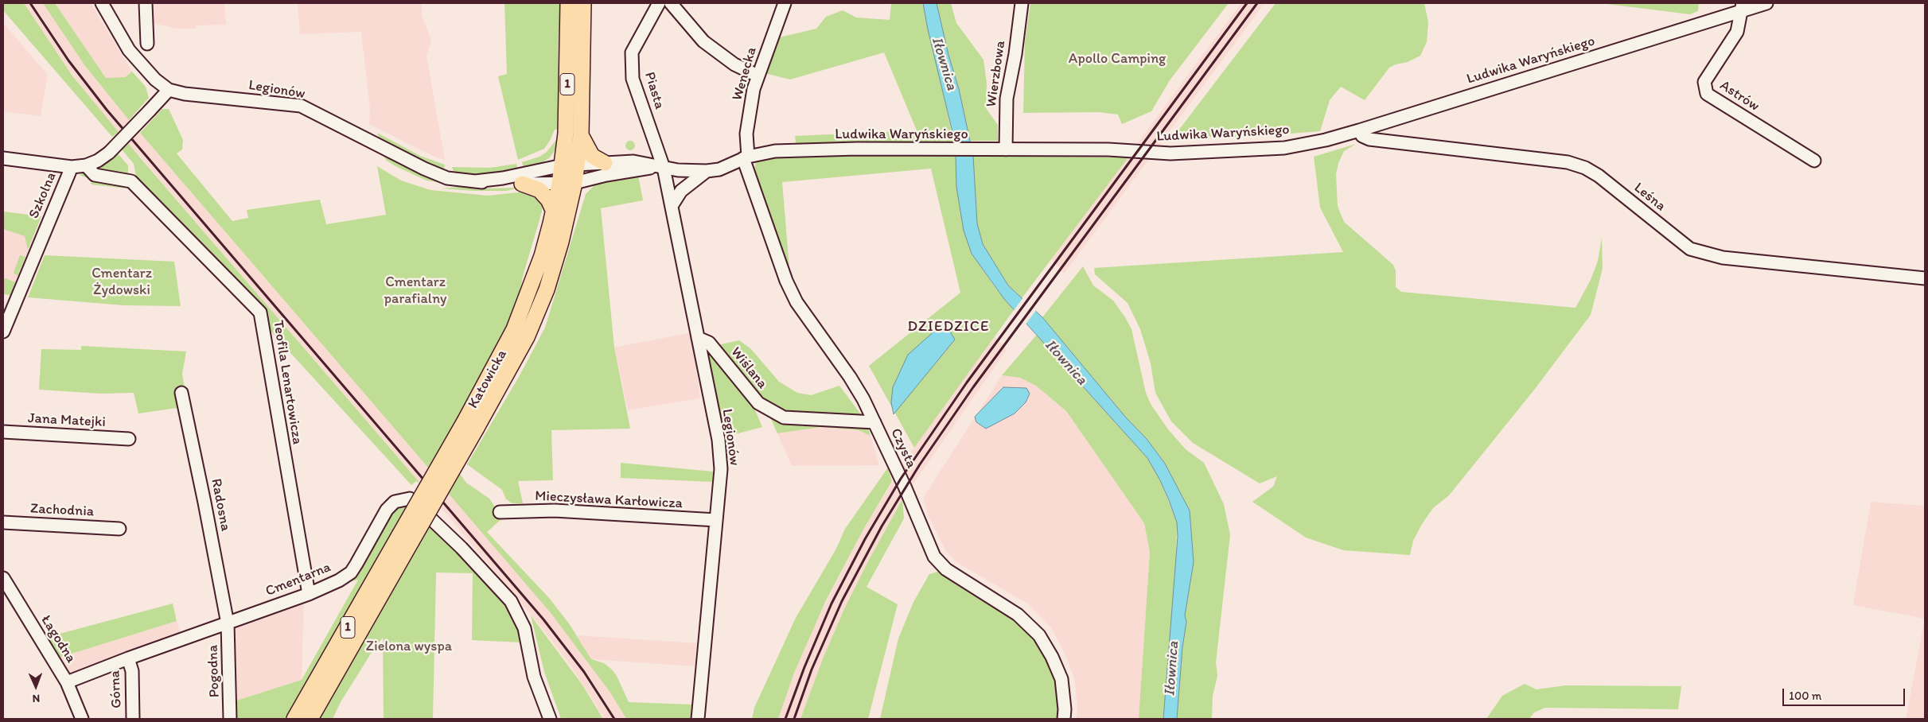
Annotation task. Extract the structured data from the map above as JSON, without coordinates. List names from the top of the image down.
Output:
{
  "streets": {
    "main road": ["1", "Katowicka"],
    "street": [
      "Ludwika Waryńskiego",
      "Wenecka",
      "Wierzbowa",
      "Legionów",
      "Piasta",
      "Astrów",
      "Szkolna",
      "Leśna",
      "Wiślana",
      "Teofila Lenartowicza",
      "Jana Matejki",
      "Czysta",
      "Mieczysława Karłowicza",
      "Radosna",
      "Zachodnia",
      "Cmentarna",
      "Łagodna",
      "Pogodna",
      "Górna"
    ]
  },
  "crossings": [
    ["Ludwika Waryńskiego", "Wenecka"],
    ["Ludwika Waryńskiego", "Wierzbowa"],
    ["Ludwika Waryńskiego", "Legionów"],
    ["Ludwika Waryńskiego", "Piasta"],
    ["Ludwika Waryńskiego", "Astrów"],
    ["Ludwika Waryńskiego", "Leśna"],
    ["Ludwika Waryńskiego", "Czysta"],
    ["Wenecka", "Czysta"],
    ["Legionów", "Piasta"],
    ["Legionów", "Szkolna"],
    ["Legionów", "Wiślana"],
    ["Legionów", "Katowicka"],
    ["Legionów", "Mieczysława Karłowicza"],
    ["Szkolna", "Teofila Lenartowicza"],
    ["Wiślana", "Czysta"],
    ["Teofila Lenartowicza", "Cmentarna"],
    ["Radosna", "Cmentarna"],
    ["Radosna", "Pogodna"],
    ["Cmentarna", "Łagodna"],
    ["Cmentarna", "Pogodna"],
    ["Cmentarna", "Górna"]
  ],
  "districts": ["DZIEDZICE"],
  "water": ["Iłownica"],
  "parks": [
    "Apollo Camping",
    "Cmentarz Żydowski",
    "Cmentarz parafialny",
    "Zielona wyspa"
  ],
  "scale_bar": "100 m",
  "north": "bottom"
}
